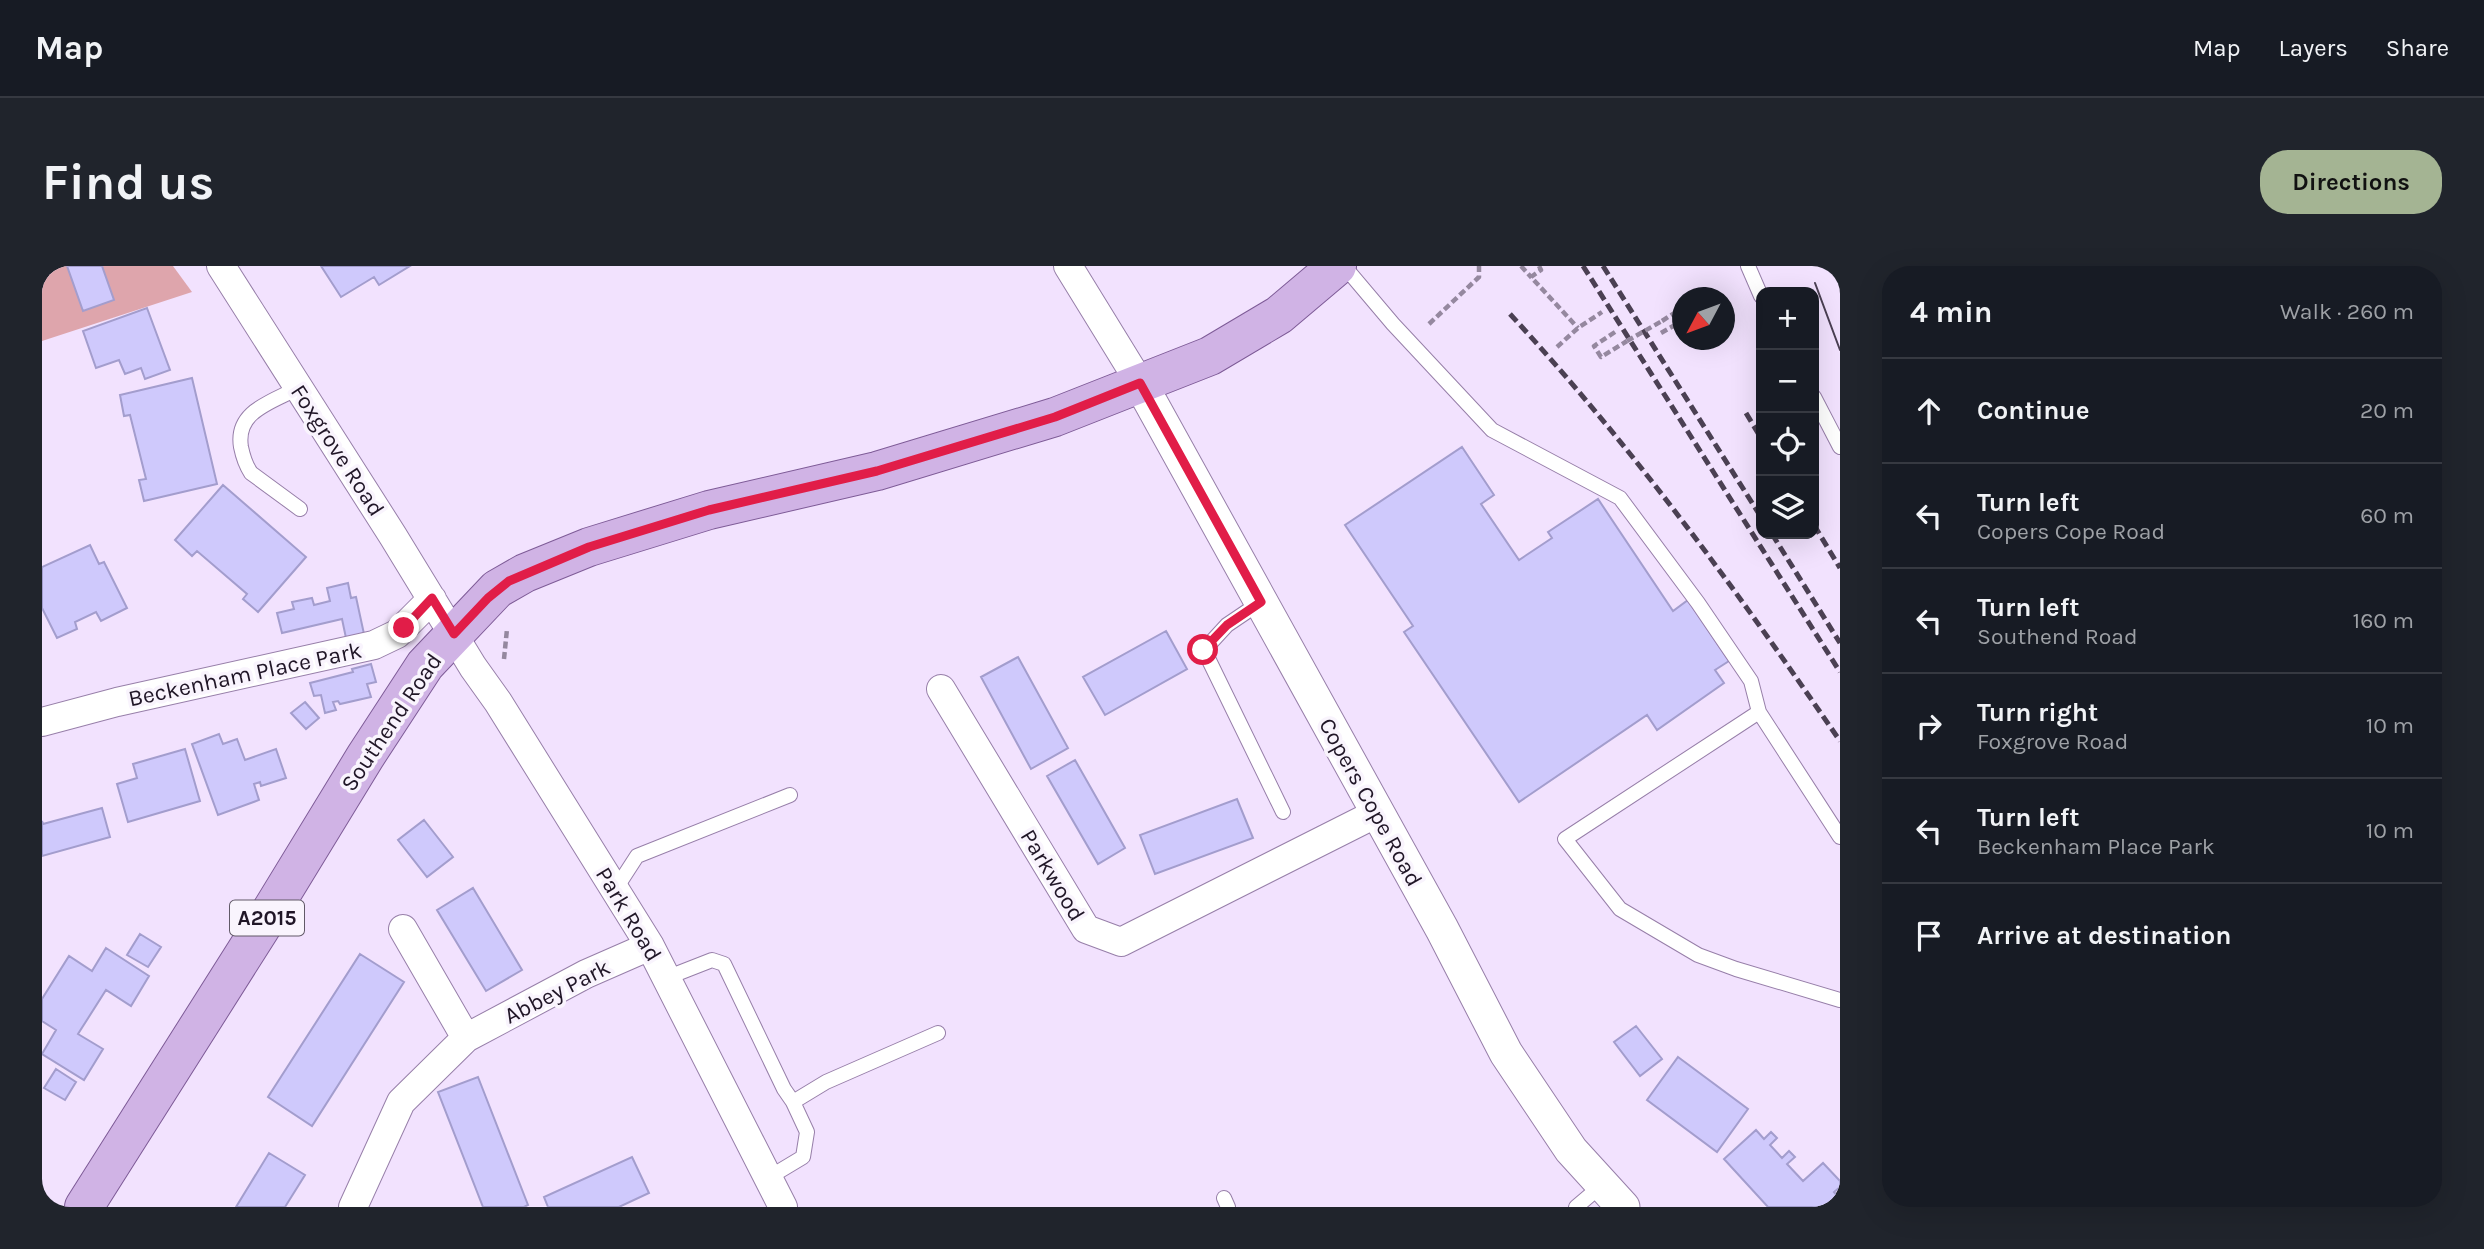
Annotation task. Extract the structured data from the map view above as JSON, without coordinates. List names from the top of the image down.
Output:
{
  "streets": {
    "main road": ["Southend Road", "A2015"],
    "street": [
      "Foxgrove Road",
      "Beckenham Place Park",
      "Copers Cope Road",
      "Parkwood",
      "Park Road",
      "Abbey Park"
    ]
  },
  "crossings": [
    ["Foxgrove Road", "Beckenham Place Park"],
    ["Foxgrove Road", "Southend Road"],
    ["Foxgrove Road", "Park Road"],
    ["Southend Road", "Copers Cope Road"],
    ["Southend Road", "Park Road"],
    ["Copers Cope Road", "Parkwood"],
    ["Park Road", "Abbey Park"]
  ],
  "north": "bottom left",
  "page": {
    "header": "Map",
    "nav": ["Map", "Layers", "Share"],
    "buttons": "Directions",
    "title": "Find us",
    "heading": ["4 min", "Walk · 260 m"],
    "map_buttons": ["+", "−"],
    "list": [
      ["Continue", "20 m"],
      ["Turn left", "Copers Cope Road", "60 m"],
      ["Turn left", "Southend Road", "160 m"],
      ["Turn right", "Foxgrove Road", "10 m"],
      ["Turn left", "Beckenham Place Park", "10 m"],
      "Arrive at destination"
    ]
  }
}
